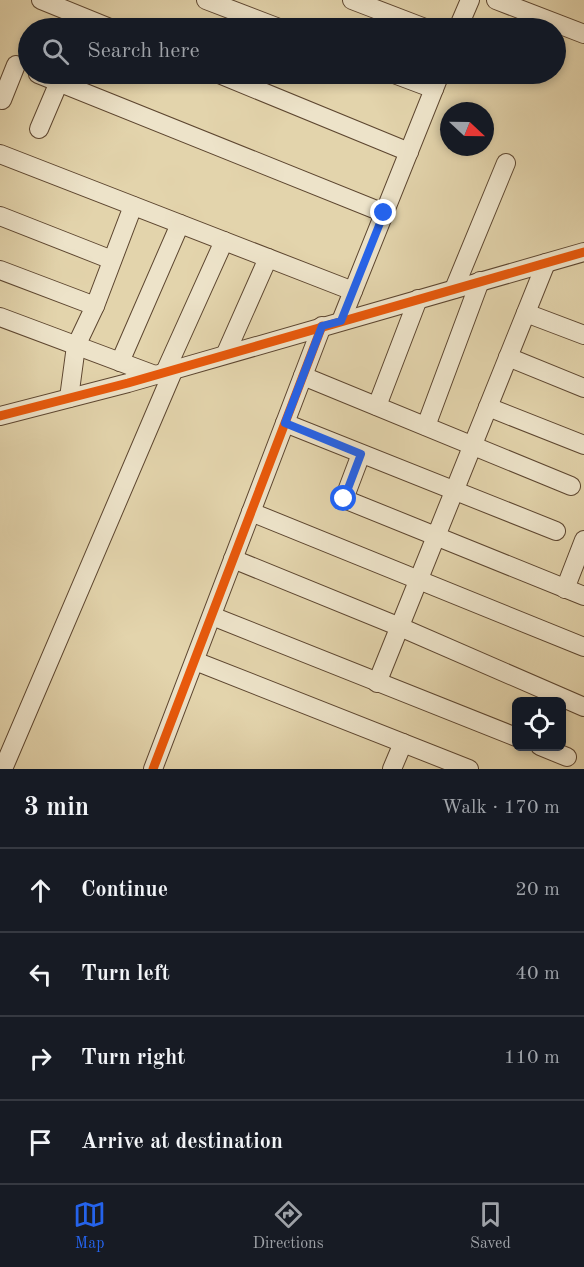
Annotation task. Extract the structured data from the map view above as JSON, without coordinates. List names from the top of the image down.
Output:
{
  "north": "right",
  "page": {
    "search": "Search here",
    "heading": ["3 min", "Walk · 170 m"],
    "list": [
      ["Continue", "20 m"],
      ["Turn left", "40 m"],
      ["Turn right", "110 m"],
      "Arrive at destination"
    ],
    "nav": ["Map", "Directions", "Saved"]
  }
}
